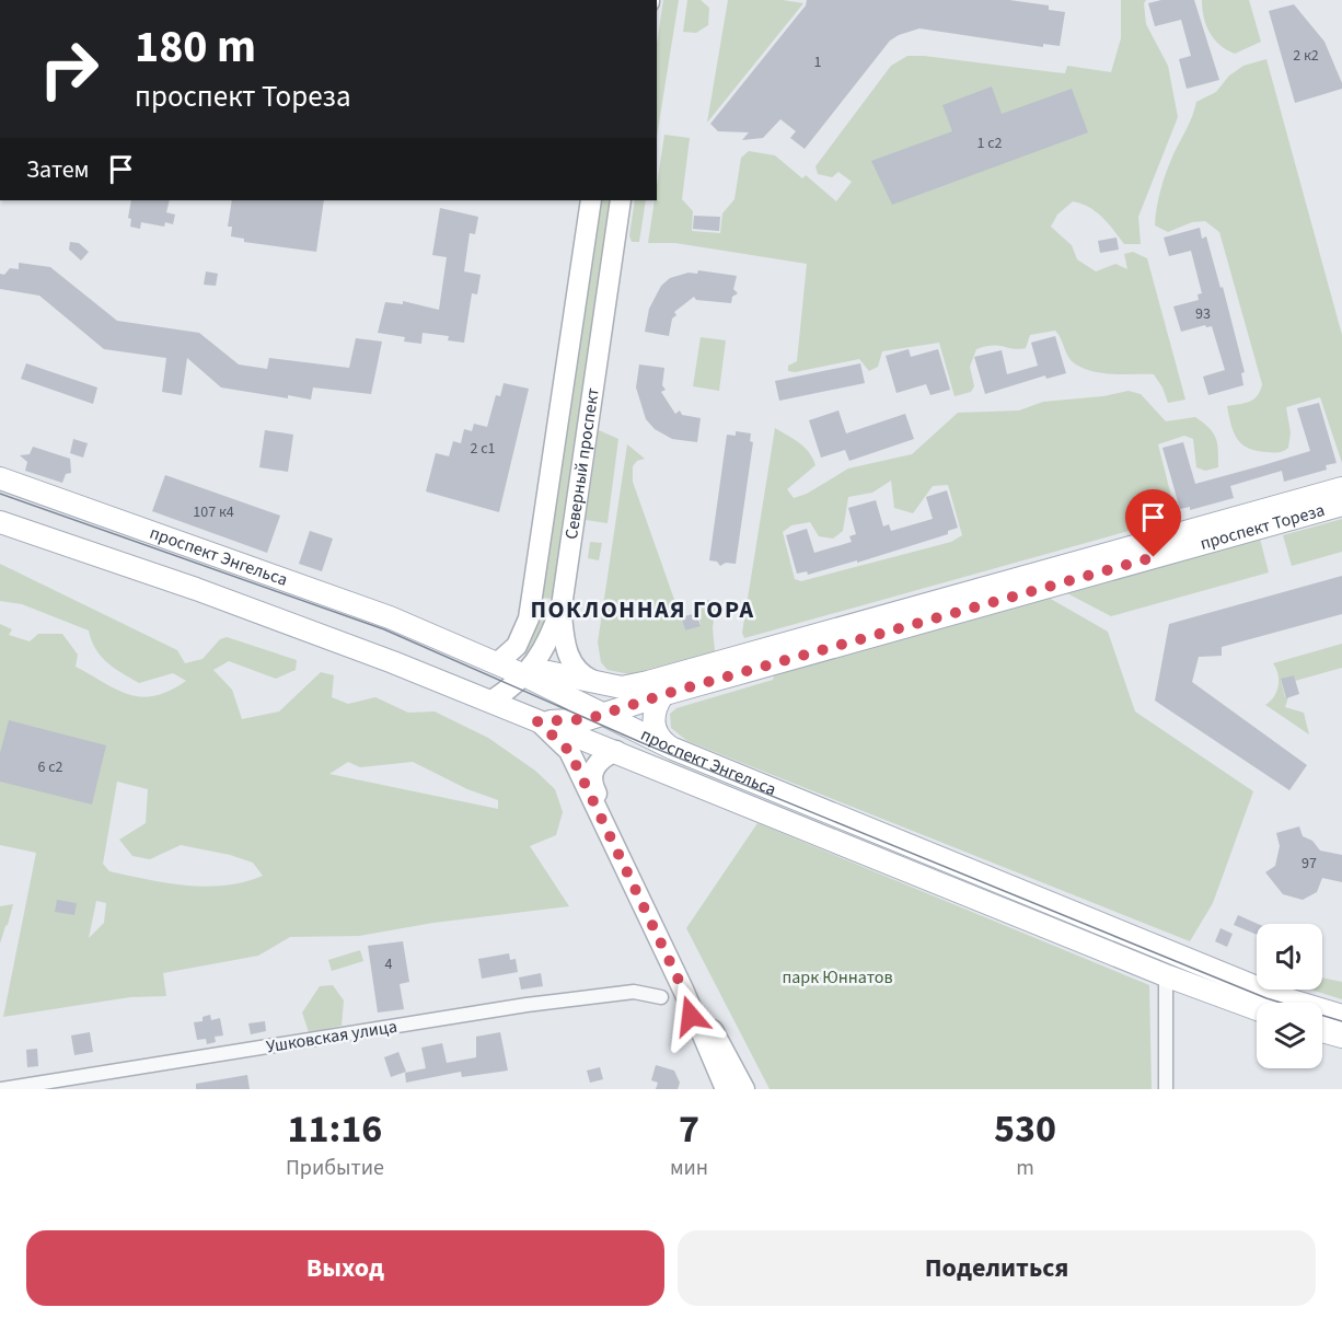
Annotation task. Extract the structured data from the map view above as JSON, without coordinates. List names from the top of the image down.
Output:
{
  "streets": {
    "main road": ["Северный проспект", "проспект Тореза", "проспект Энгельса"],
    "street": ["Ушковская улица"]
  },
  "crossings": [
    ["Северный проспект", "проспект Тореза"],
    ["Северный проспект", "проспект Энгельса"],
    ["проспект Тореза", "проспект Энгельса"]
  ],
  "districts": ["ПОКЛОННАЯ ГОРА"],
  "parks": ["парк Юннатов"],
  "house_numbers": [
    "2 к2",
    "1",
    "1 с2",
    "93",
    "2 с1",
    "107 к4",
    "6 с2",
    "97",
    "4"
  ],
  "page": {
    "turn": ["180 m", "проспект Тореза"],
    "then": "Затем",
    "eta": [
      "11:16",
      "Прибытие",
      "7",
      "мин",
      "530",
      "m"
    ],
    "buttons": ["Выход", "Поделиться"]
  }
}
